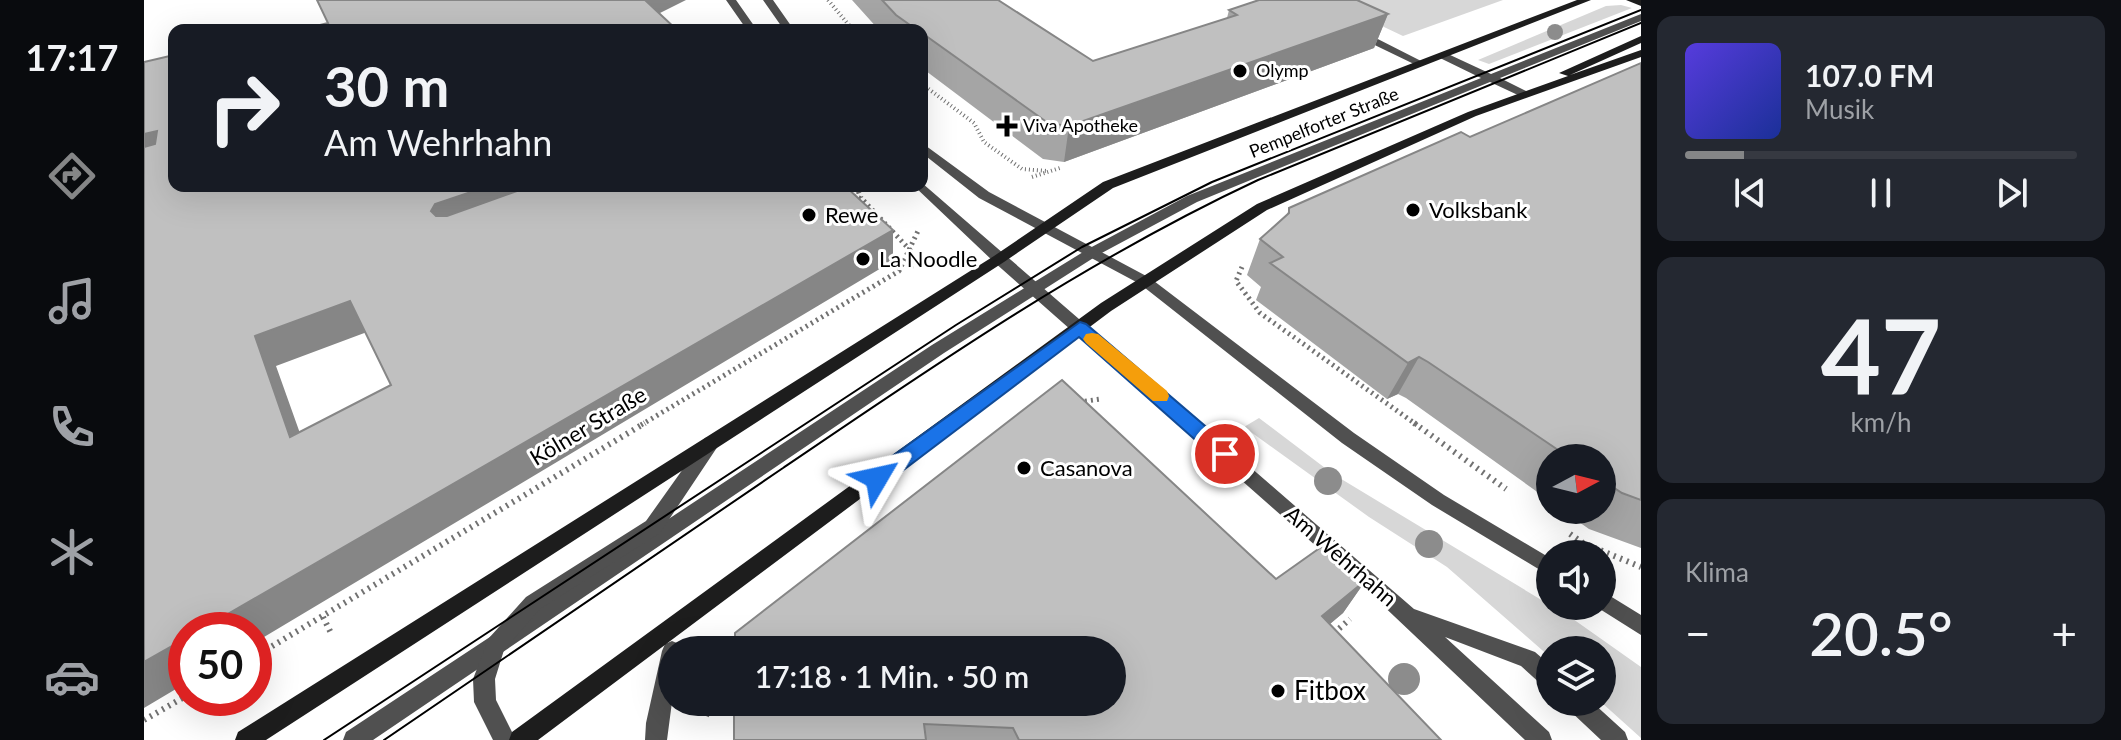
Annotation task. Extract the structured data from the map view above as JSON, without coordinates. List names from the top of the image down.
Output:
{
  "streets": {
    "main road": ["Pempelforter Straße"],
    "street": ["Am Wehrhahn"],
    "path": ["Kölner Straße"]
  },
  "crossings": [
    ["Pempelforter Straße", "Am Wehrhahn"]
  ],
  "places": {
    "other": [
      "Olymp",
      "Volksbank",
      "Rewe",
      "La Noodle",
      "Casanova",
      "Fitbox"
    ],
    "health": ["Viva Apotheke"]
  },
  "north": "right",
  "page": {
    "tabs": "17:17",
    "turn": ["30 m", "Am Wehrhahn"],
    "song": ["107.0 FM", "Musik"],
    "tile": [
      ["47", "km/h"],
      "Klima"
    ],
    "heat": ["−", "20.5°", "+"],
    "limit": "50",
    "trip": "17:18 · 1 Min. · 50 m"
  }
}
